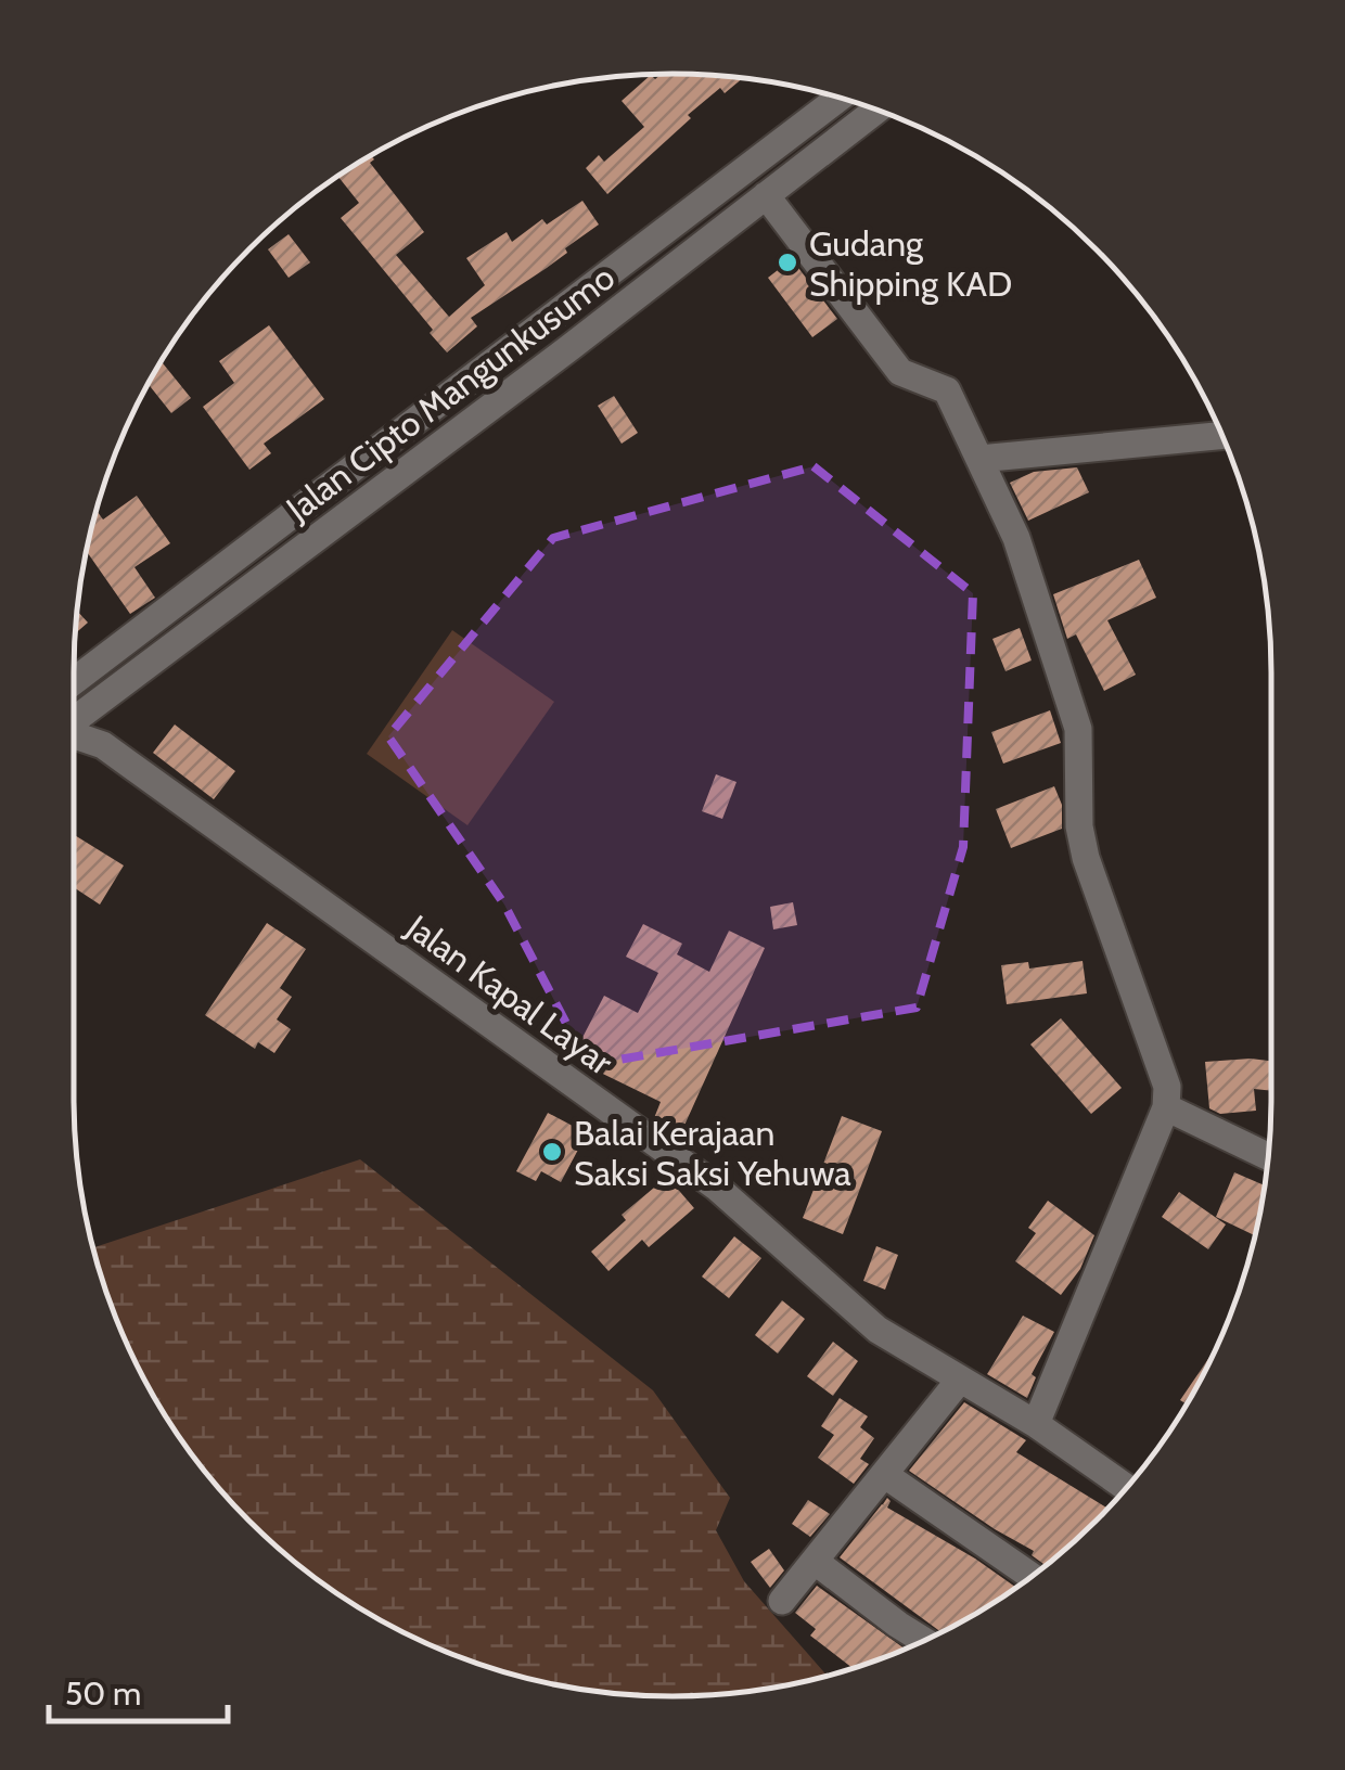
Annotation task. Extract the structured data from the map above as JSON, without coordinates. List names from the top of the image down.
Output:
{
  "streets": {
    "street": ["Jalan Cipto Mangunkusumo", "Jalan Kapal Layar"]
  },
  "places": ["Gudang Shipping KAD", "Balai Kerajaan Saksi Saksi Yehuwa"],
  "scale_bar": "50 m"
}
